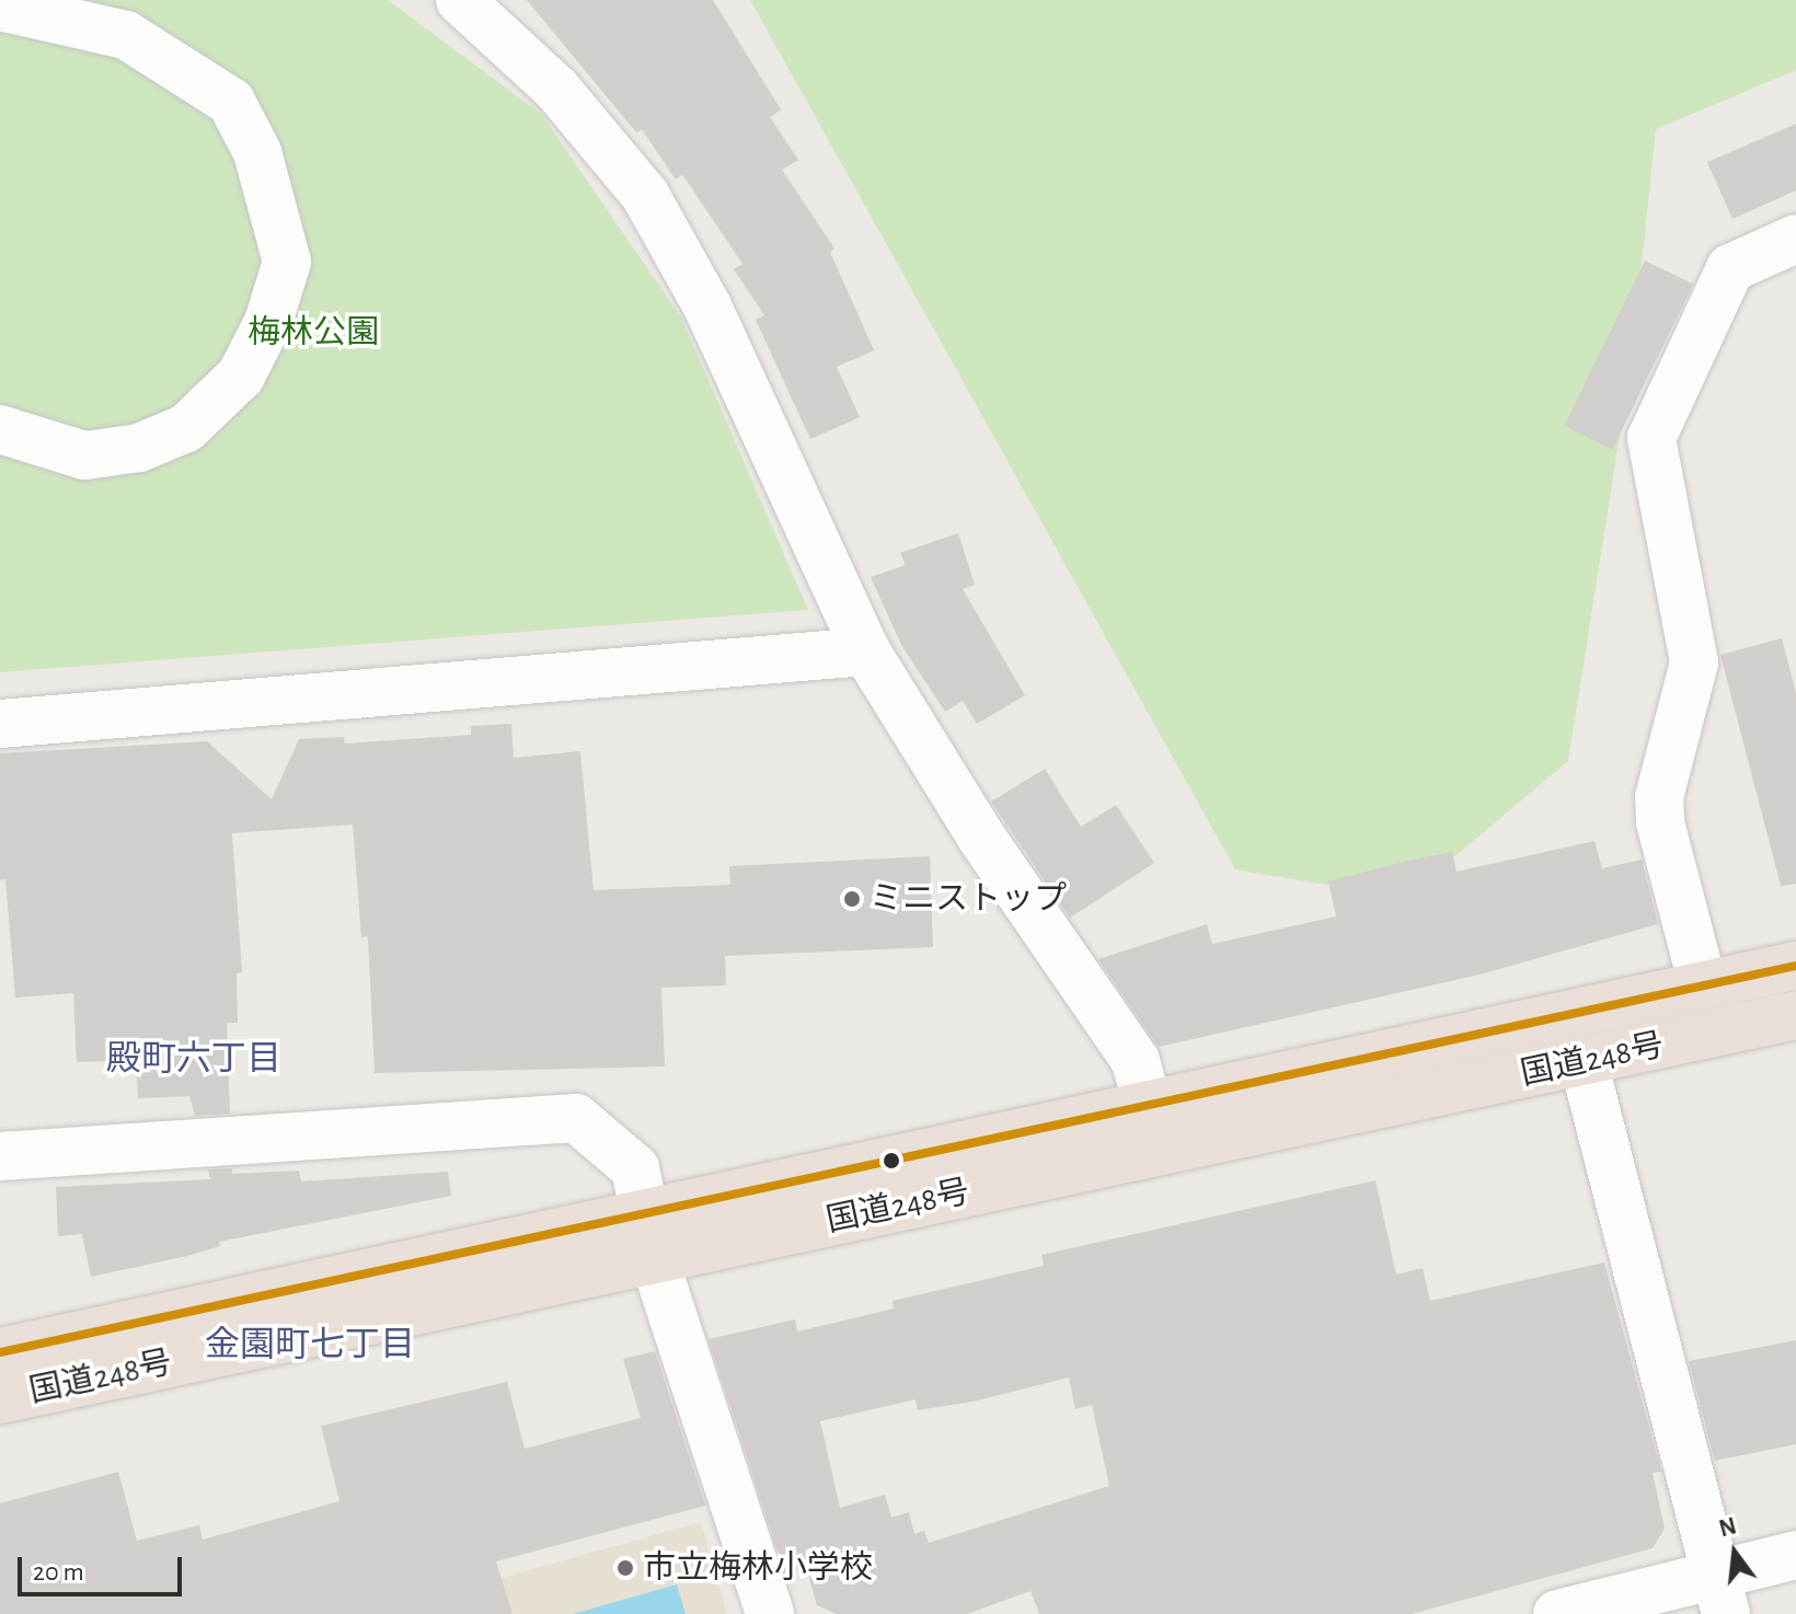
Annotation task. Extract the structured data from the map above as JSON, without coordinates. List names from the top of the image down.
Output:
{
  "streets": {
    "highway": ["国道248号"]
  },
  "districts": ["殿町六丁目", "金園町七丁目"],
  "parks": ["梅林公園"],
  "places": ["ミニストップ", "市立梅林小学校"],
  "scale_bar": "20 m",
  "north": "top"
}
